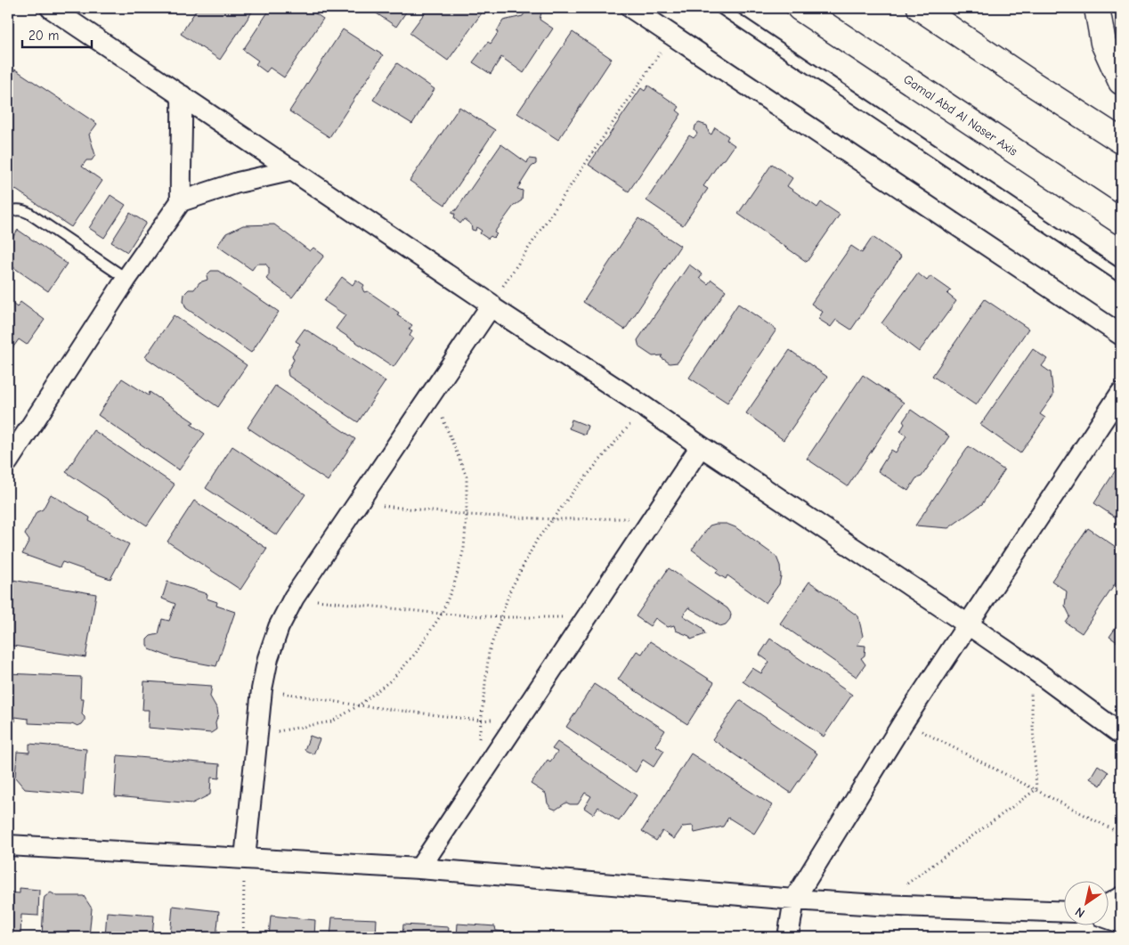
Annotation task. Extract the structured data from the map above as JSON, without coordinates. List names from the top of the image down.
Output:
{
  "streets": {
    "main road": ["Gamal Abd Al Naser Axis"]
  },
  "scale_bar": "20 m",
  "north": "bottom left"
}
